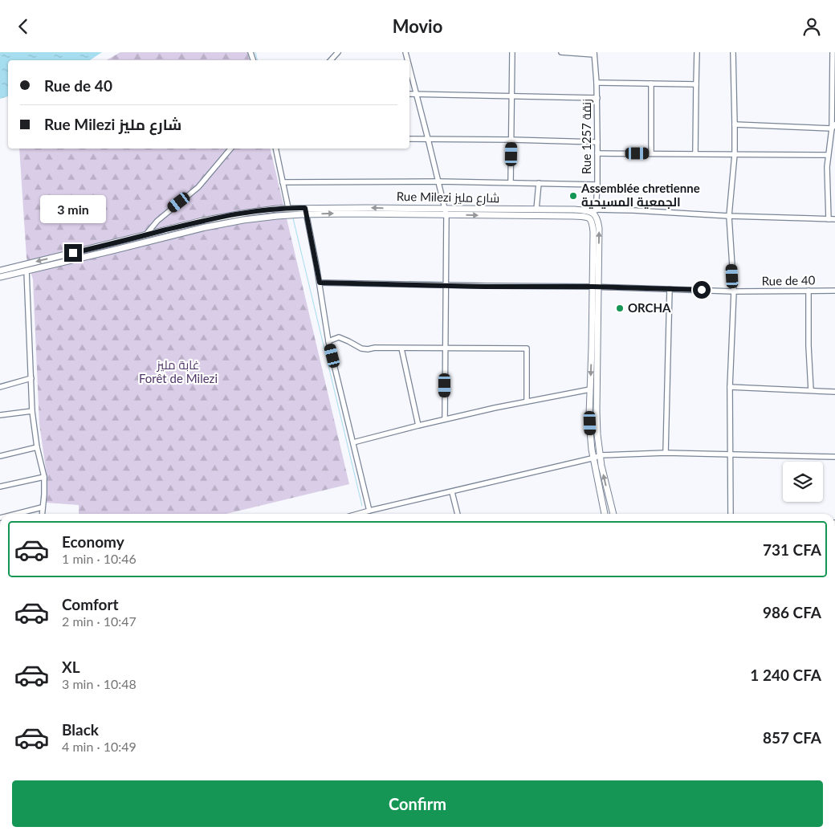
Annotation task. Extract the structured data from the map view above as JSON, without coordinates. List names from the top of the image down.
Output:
{
  "streets": {
    "street": ["Rue 1257 زنقة", "Rue Milezi شارع مليز", "Rue de 40"]
  },
  "crossings": [
    ["Rue 1257 زنقة", "Rue Milezi شارع مليز"]
  ],
  "parks": ["غابة مليز Forêt de Milezi"],
  "places": ["Assemblée chretienne الجمعية المسيحية", "ORCHA"],
  "page": {
    "header": "Movio",
    "banner": ["Rue de 40", "Rue Milezi شارع مليز"],
    "bubble": "3 min",
    "list": [
      {
        "name": "Economy",
        "note": "1 min · 10:46",
        "value": "731 CFA"
      },
      {
        "name": "Comfort",
        "note": "2 min · 10:47",
        "value": "986 CFA"
      },
      {
        "name": "XL",
        "note": "3 min · 10:48",
        "value": "1 240 CFA"
      },
      {
        "name": "Black",
        "note": "4 min · 10:49",
        "value": "857 CFA"
      }
    ],
    "buttons": "Confirm"
  }
}
